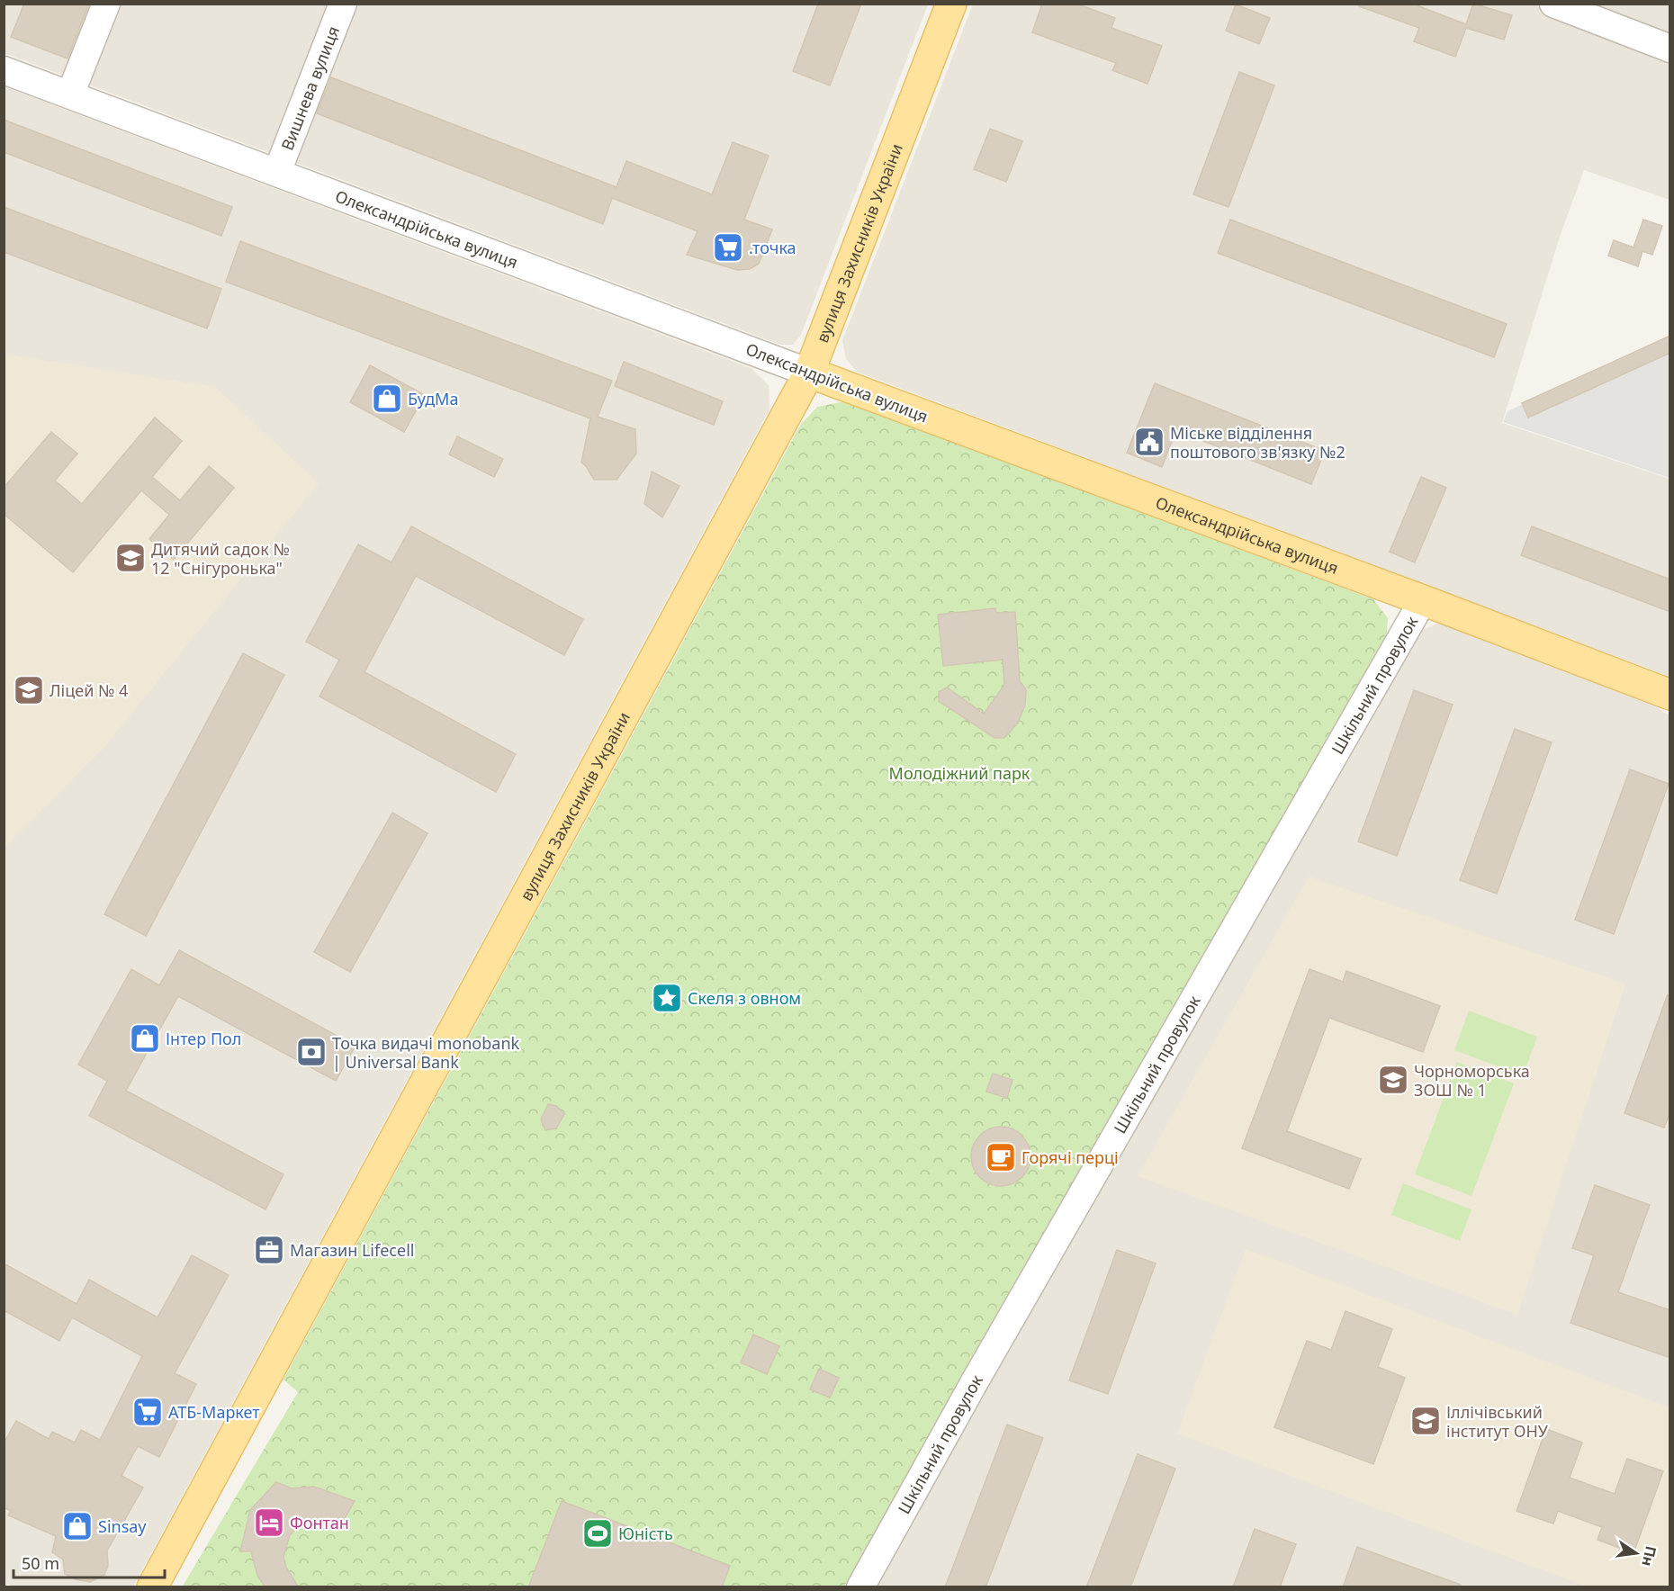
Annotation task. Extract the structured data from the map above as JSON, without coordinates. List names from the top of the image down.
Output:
{
  "streets": {
    "main road": ["Олександрійська вулиця", "вулиця Захисників України"],
    "street": ["Вишнева вулиця", "Шкільний провулок"]
  },
  "crossings": [
    ["Вишнева вулиця", "Олександрійська вулиця"],
    ["Олександрійська вулиця", "вулиця Захисників України"],
    ["Олександрійська вулиця", "Шкільний провулок"]
  ],
  "parks": ["Молодіжний парк"],
  "places": {
    "supermarket": [".точка", "АТБ-Маркет"],
    "shop": ["БудМа", "Інтер Пол", "Sinsay"],
    "public building": ["Міське відділення поштового зв'язку №2"],
    "school or university": [
      "Дитячий садок № 12 \"Снігуронька\"",
      "Ліцей № 4",
      "Чорноморська ЗОШ № 1",
      "Іллічівський інститут ОНУ"
    ],
    "place": ["Скеля з овном"],
    "bank": ["Точка видачі monobank | Universal Bank"],
    "cafe": ["Горячі перці"],
    "office": ["Магазин Lifecell"],
    "hotel": ["Фонтан"],
    "sports": ["Юність"]
  },
  "scale_bar": "50 m",
  "north": "right"
}
